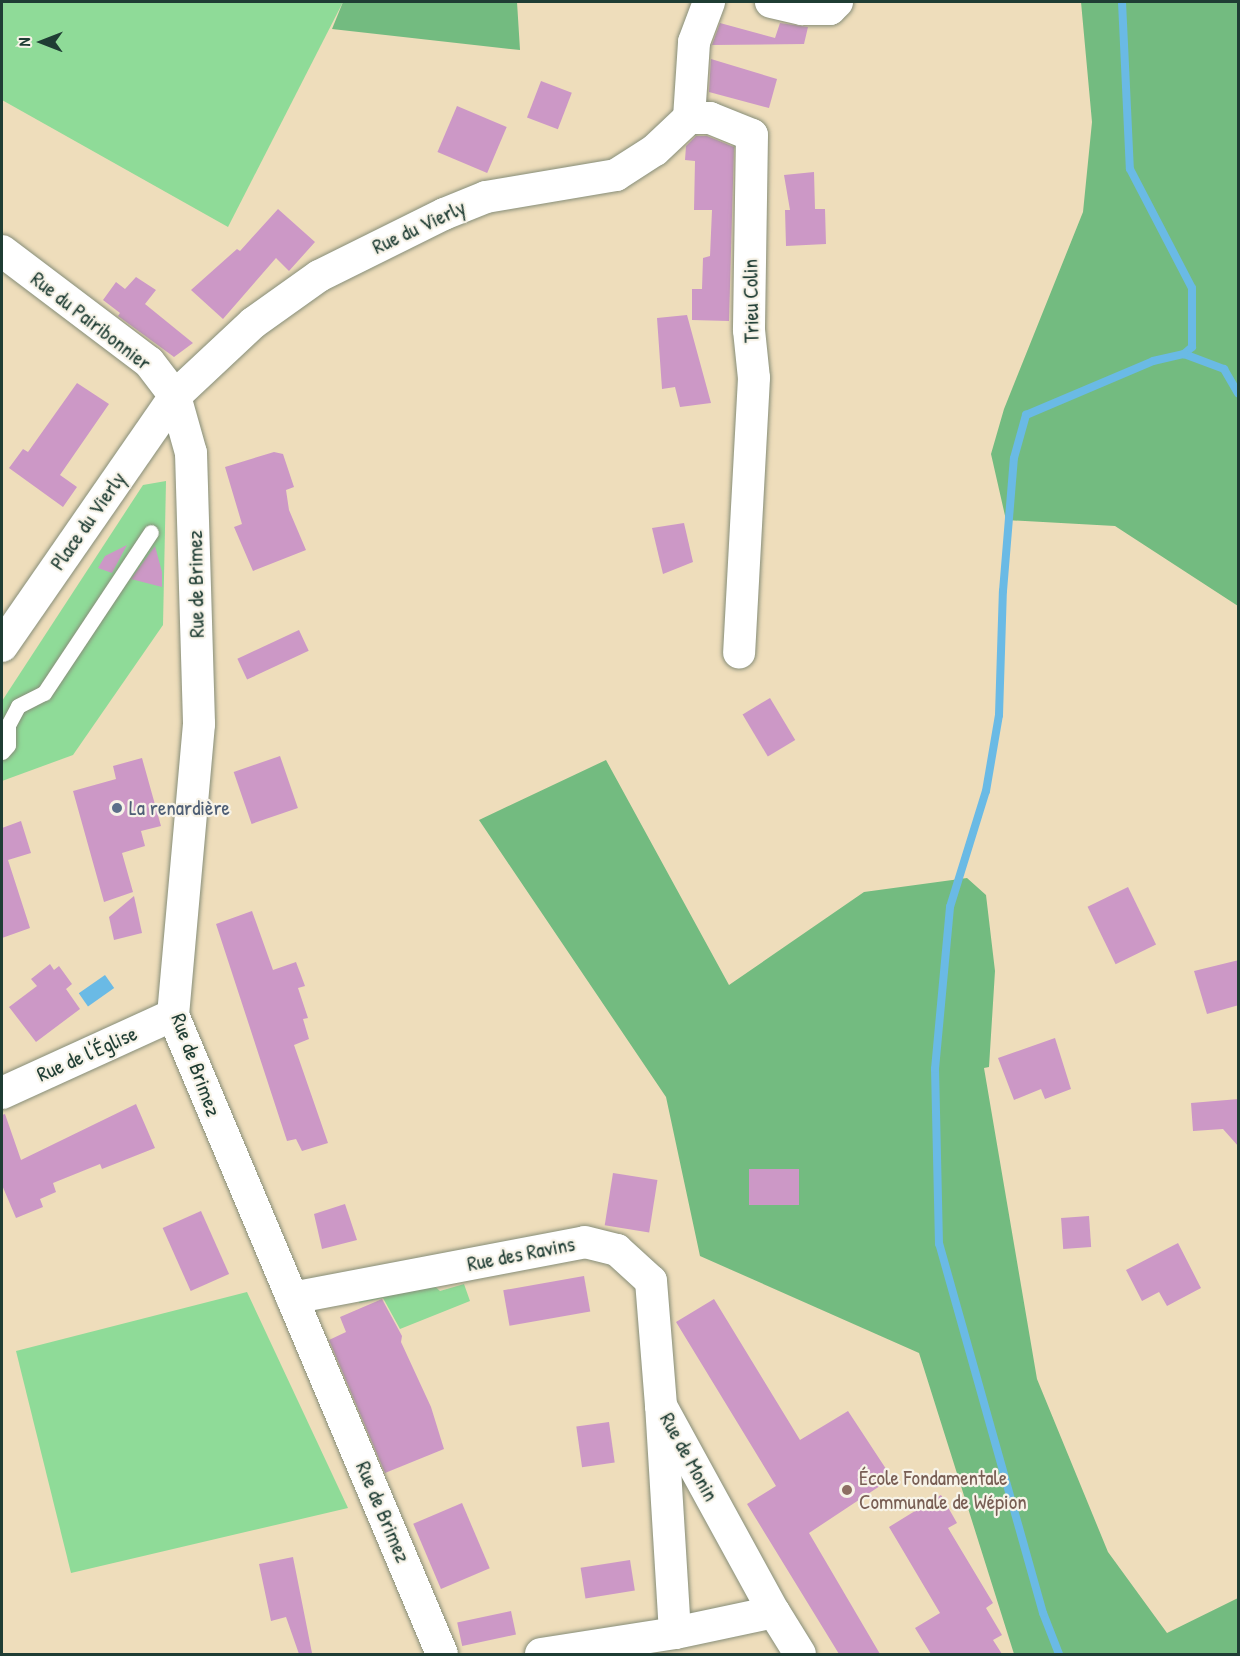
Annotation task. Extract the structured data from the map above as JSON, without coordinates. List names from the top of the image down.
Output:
{
  "streets": {
    "street": [
      "Rue du Vierly",
      "Trieu Colin",
      "Rue du Pairibonnier",
      "Place du Vierly",
      "Rue de Brimez",
      "Rue de l'Église",
      "Rue des Ravins",
      "Rue de Monin"
    ]
  },
  "crossings": [
    ["Rue du Vierly", "Trieu Colin"],
    ["Rue du Vierly", "Rue du Pairibonnier"],
    ["Rue du Vierly", "Place du Vierly"],
    ["Rue du Vierly", "Rue de Brimez"],
    ["Rue du Pairibonnier", "Place du Vierly"],
    ["Rue du Pairibonnier", "Rue de Brimez"],
    ["Place du Vierly", "Rue de Brimez"],
    ["Rue de Brimez", "Rue de l'Église"],
    ["Rue de Brimez", "Rue des Ravins"],
    ["Rue des Ravins", "Rue de Monin"]
  ],
  "places": ["La renardière", "École Fondamentale Communale de Wépion"],
  "north": "left"
}
